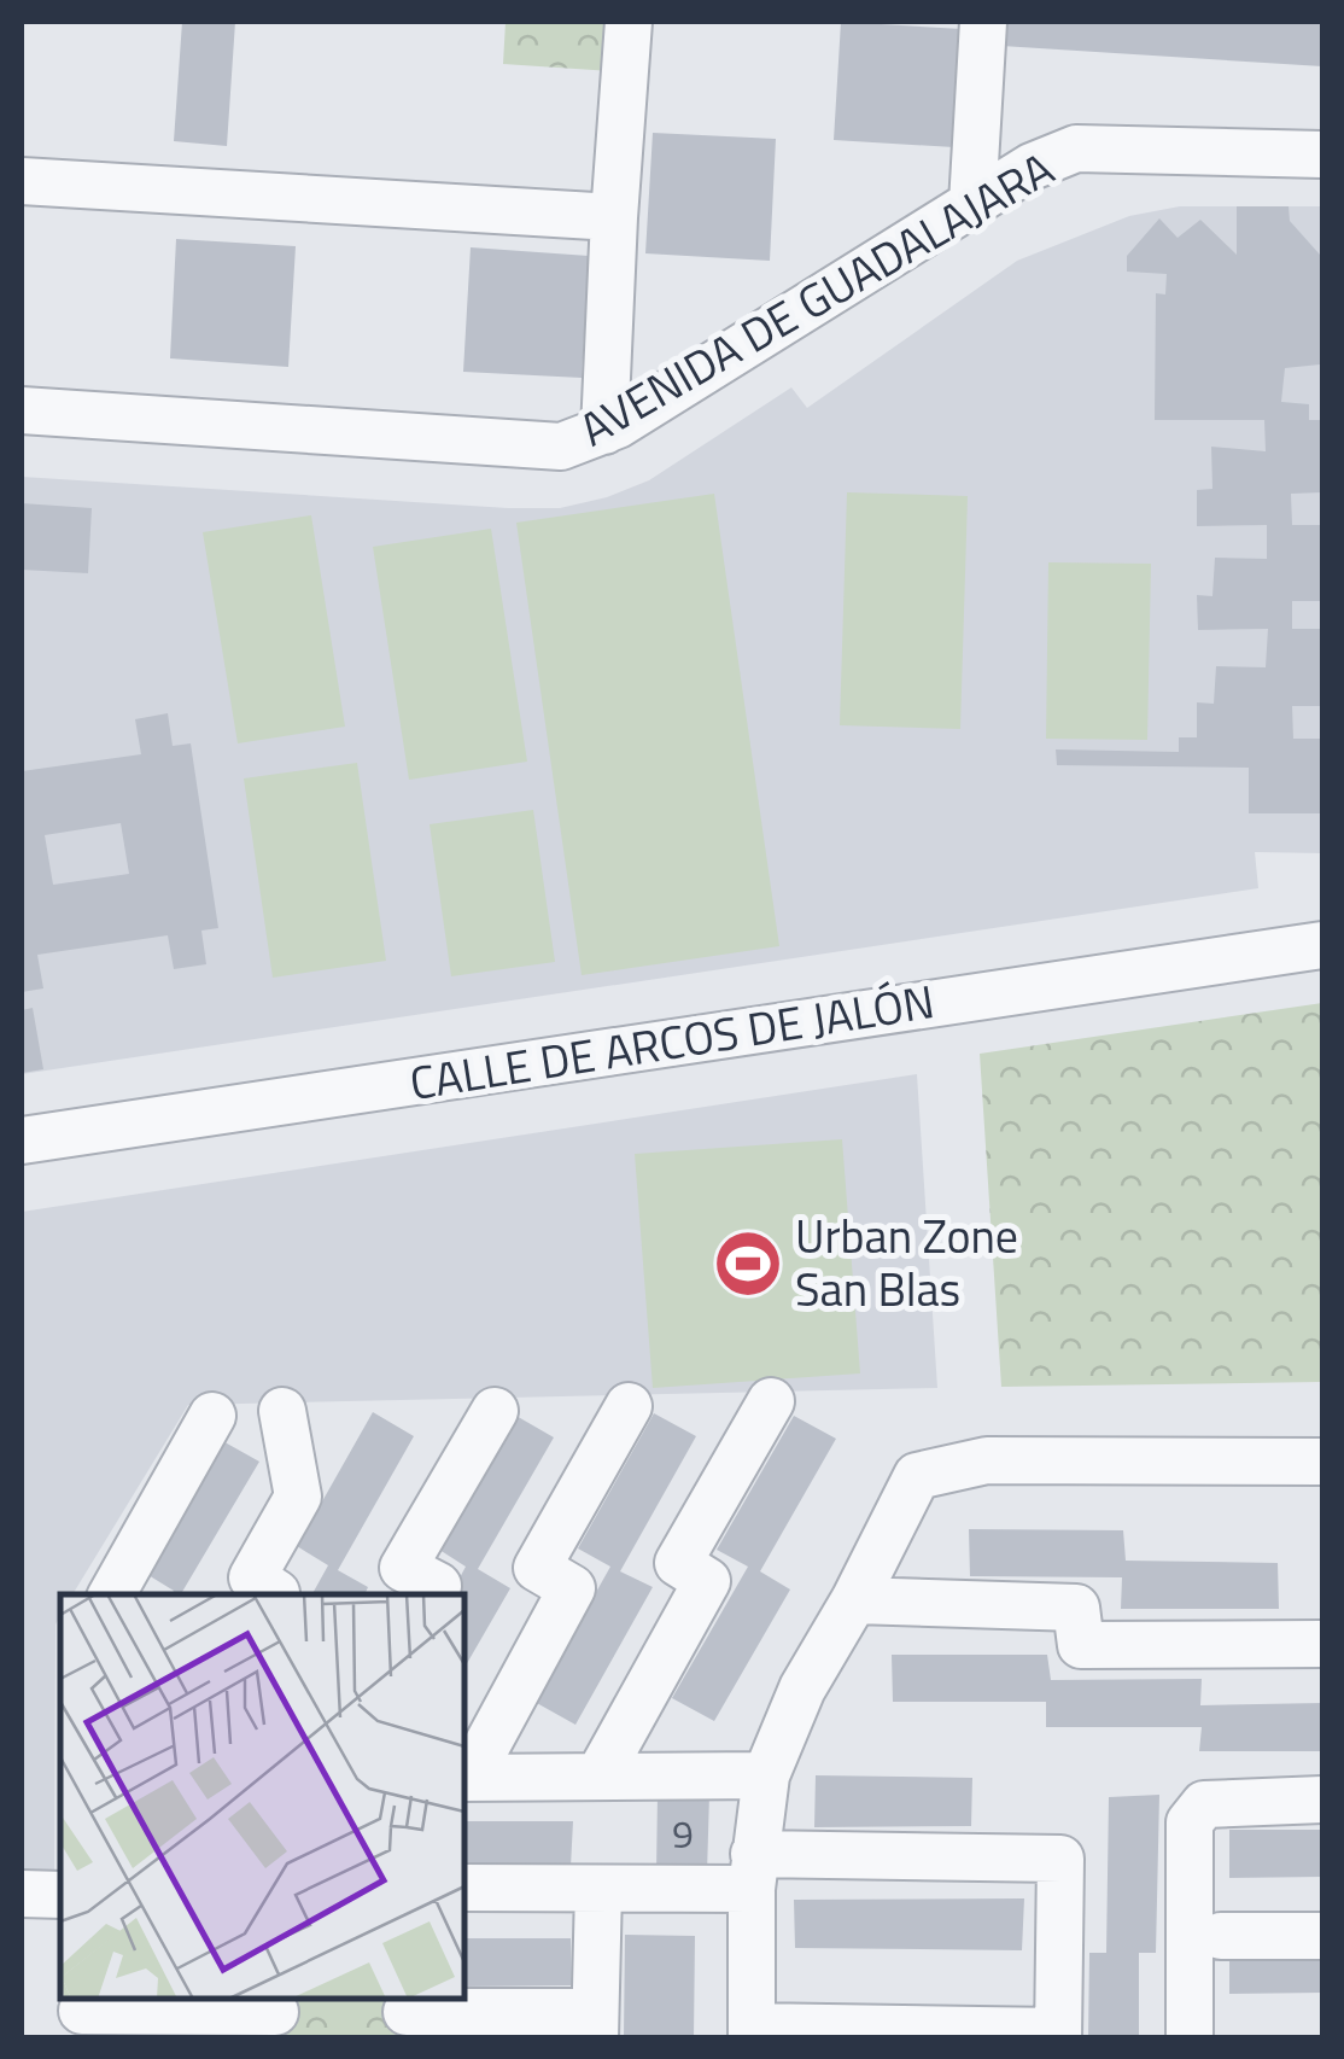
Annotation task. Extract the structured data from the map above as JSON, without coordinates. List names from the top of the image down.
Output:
{
  "streets": {
    "street": ["AVENIDA DE GUADALAJARA", "CALLE DE ARCOS DE JALÓN"]
  },
  "places": {
    "sports": ["Urban Zone San Blas"]
  },
  "house_numbers": ["9"]
}
